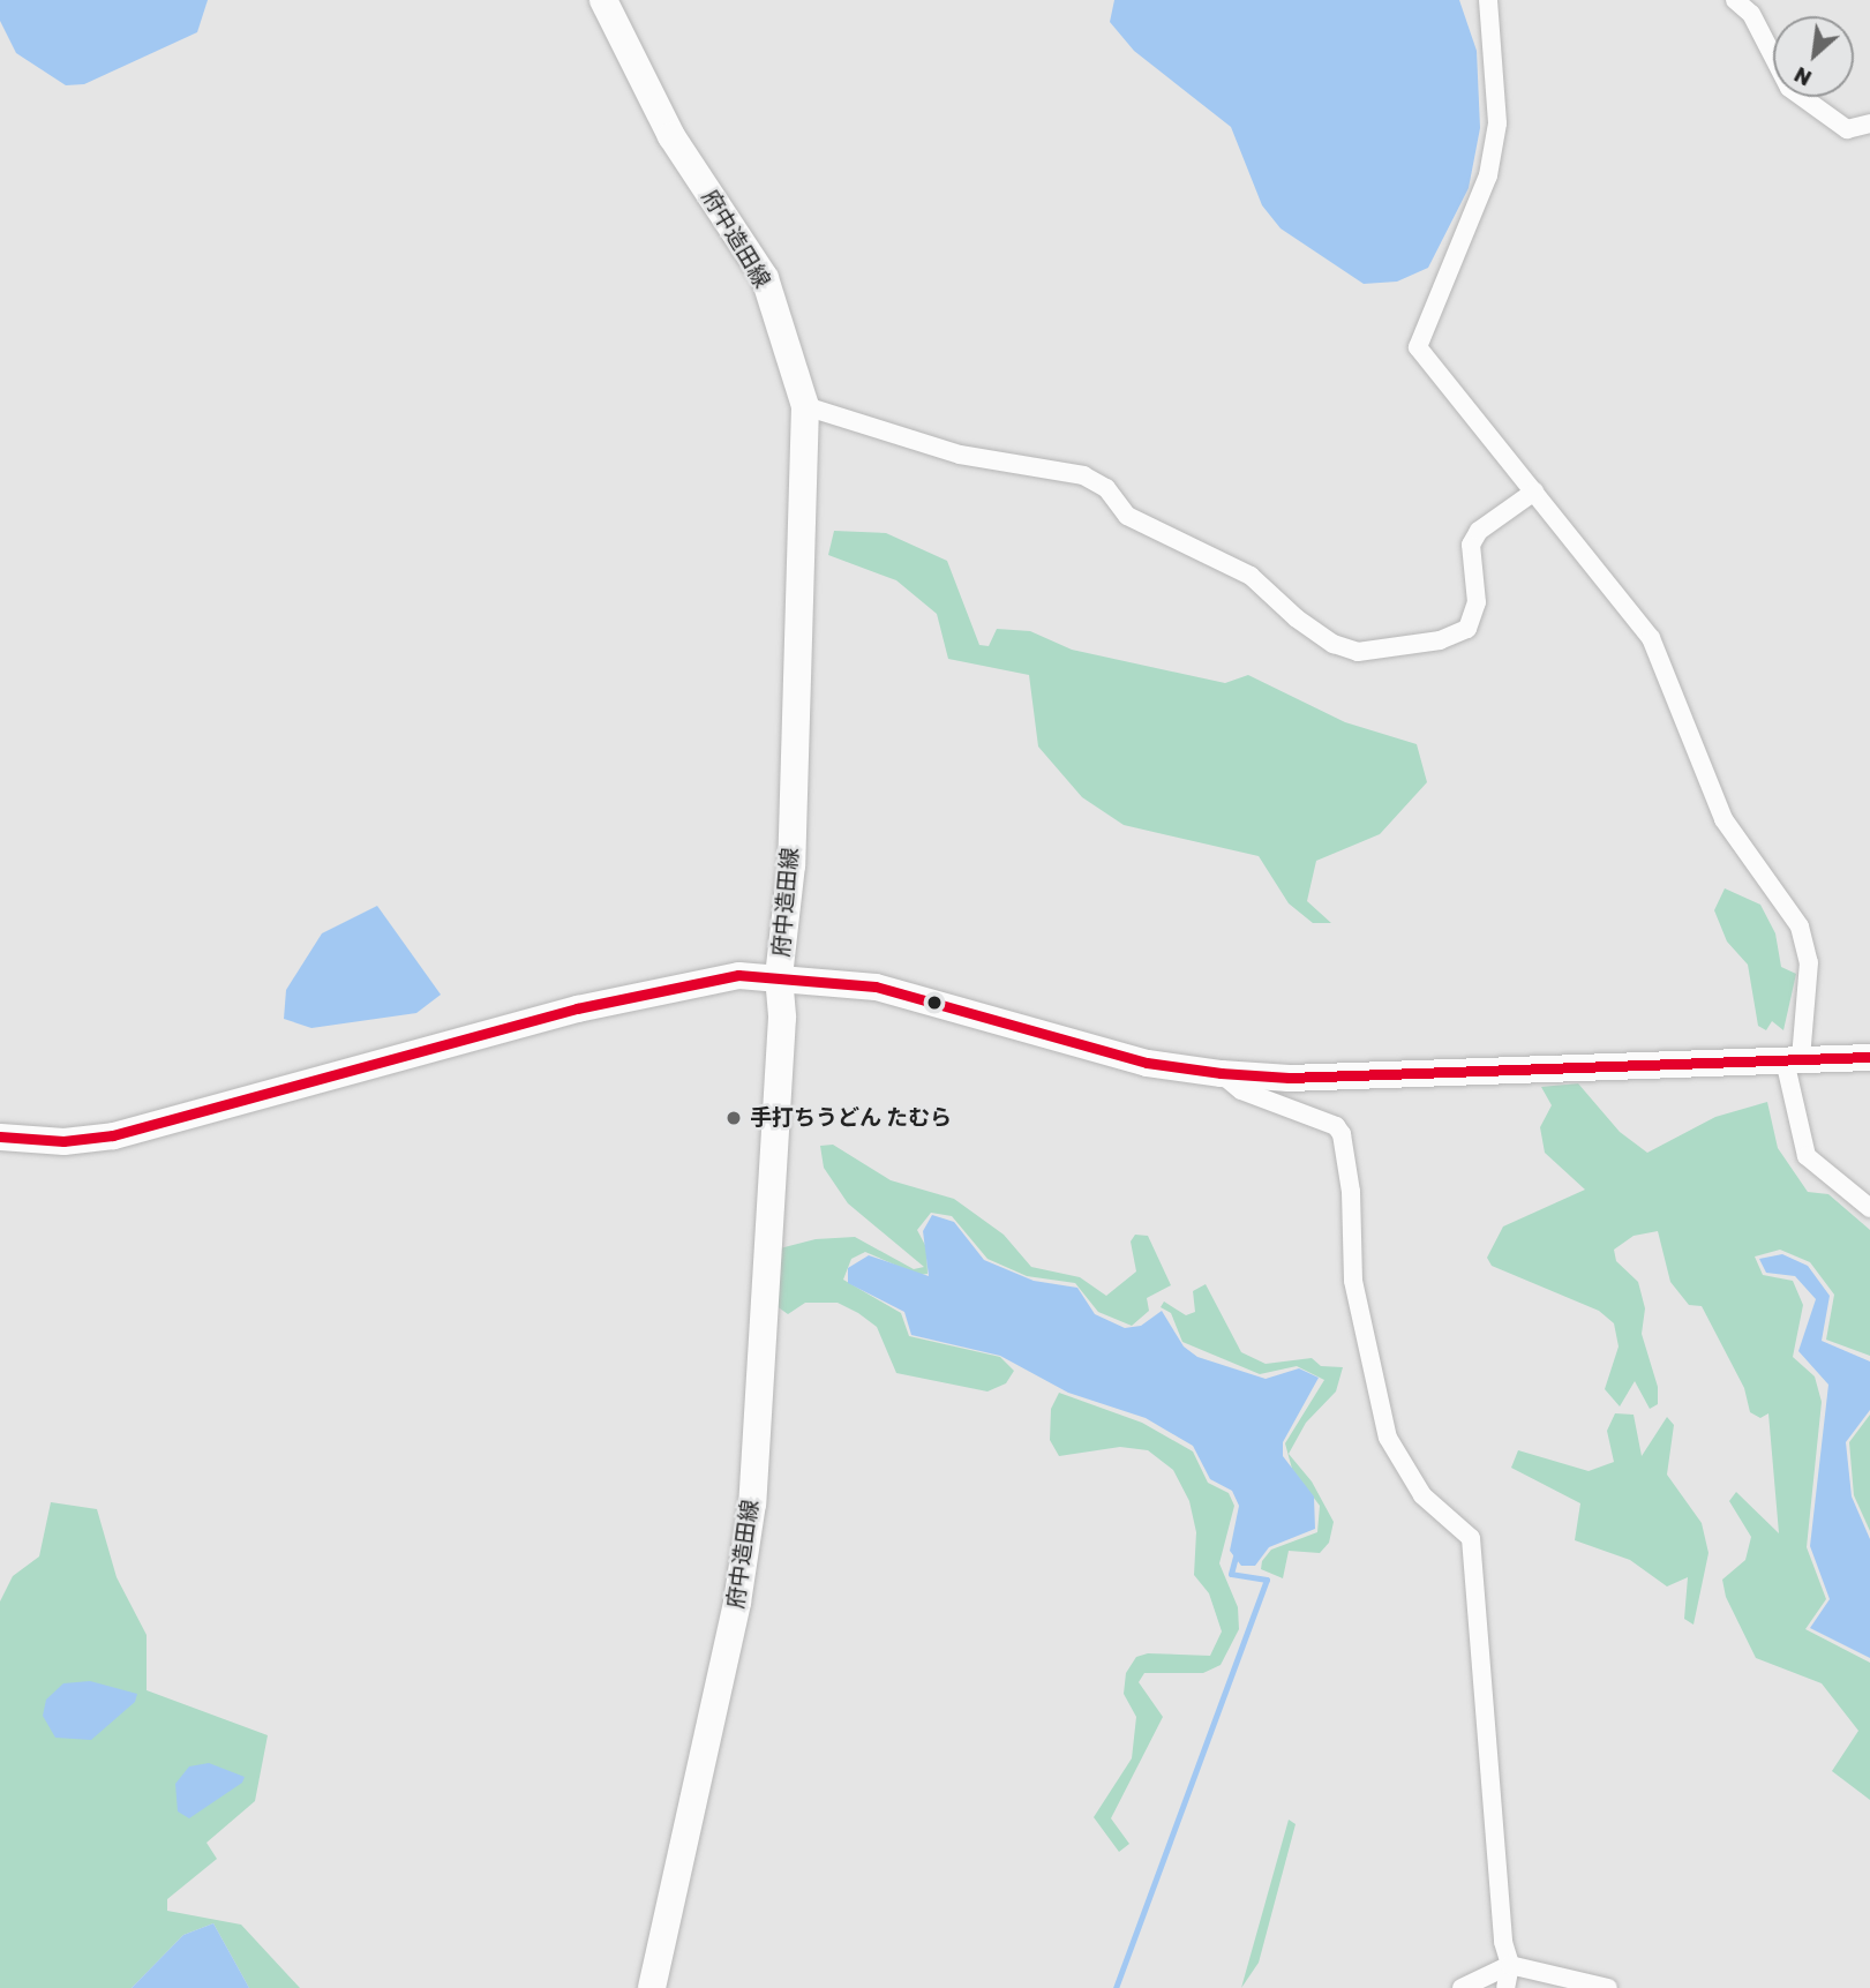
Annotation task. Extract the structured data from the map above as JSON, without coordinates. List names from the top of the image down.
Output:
{
  "streets": {
    "main road": ["府中造田線"]
  },
  "places": ["手打ちうどん たむら"],
  "north": "bottom left"
}
